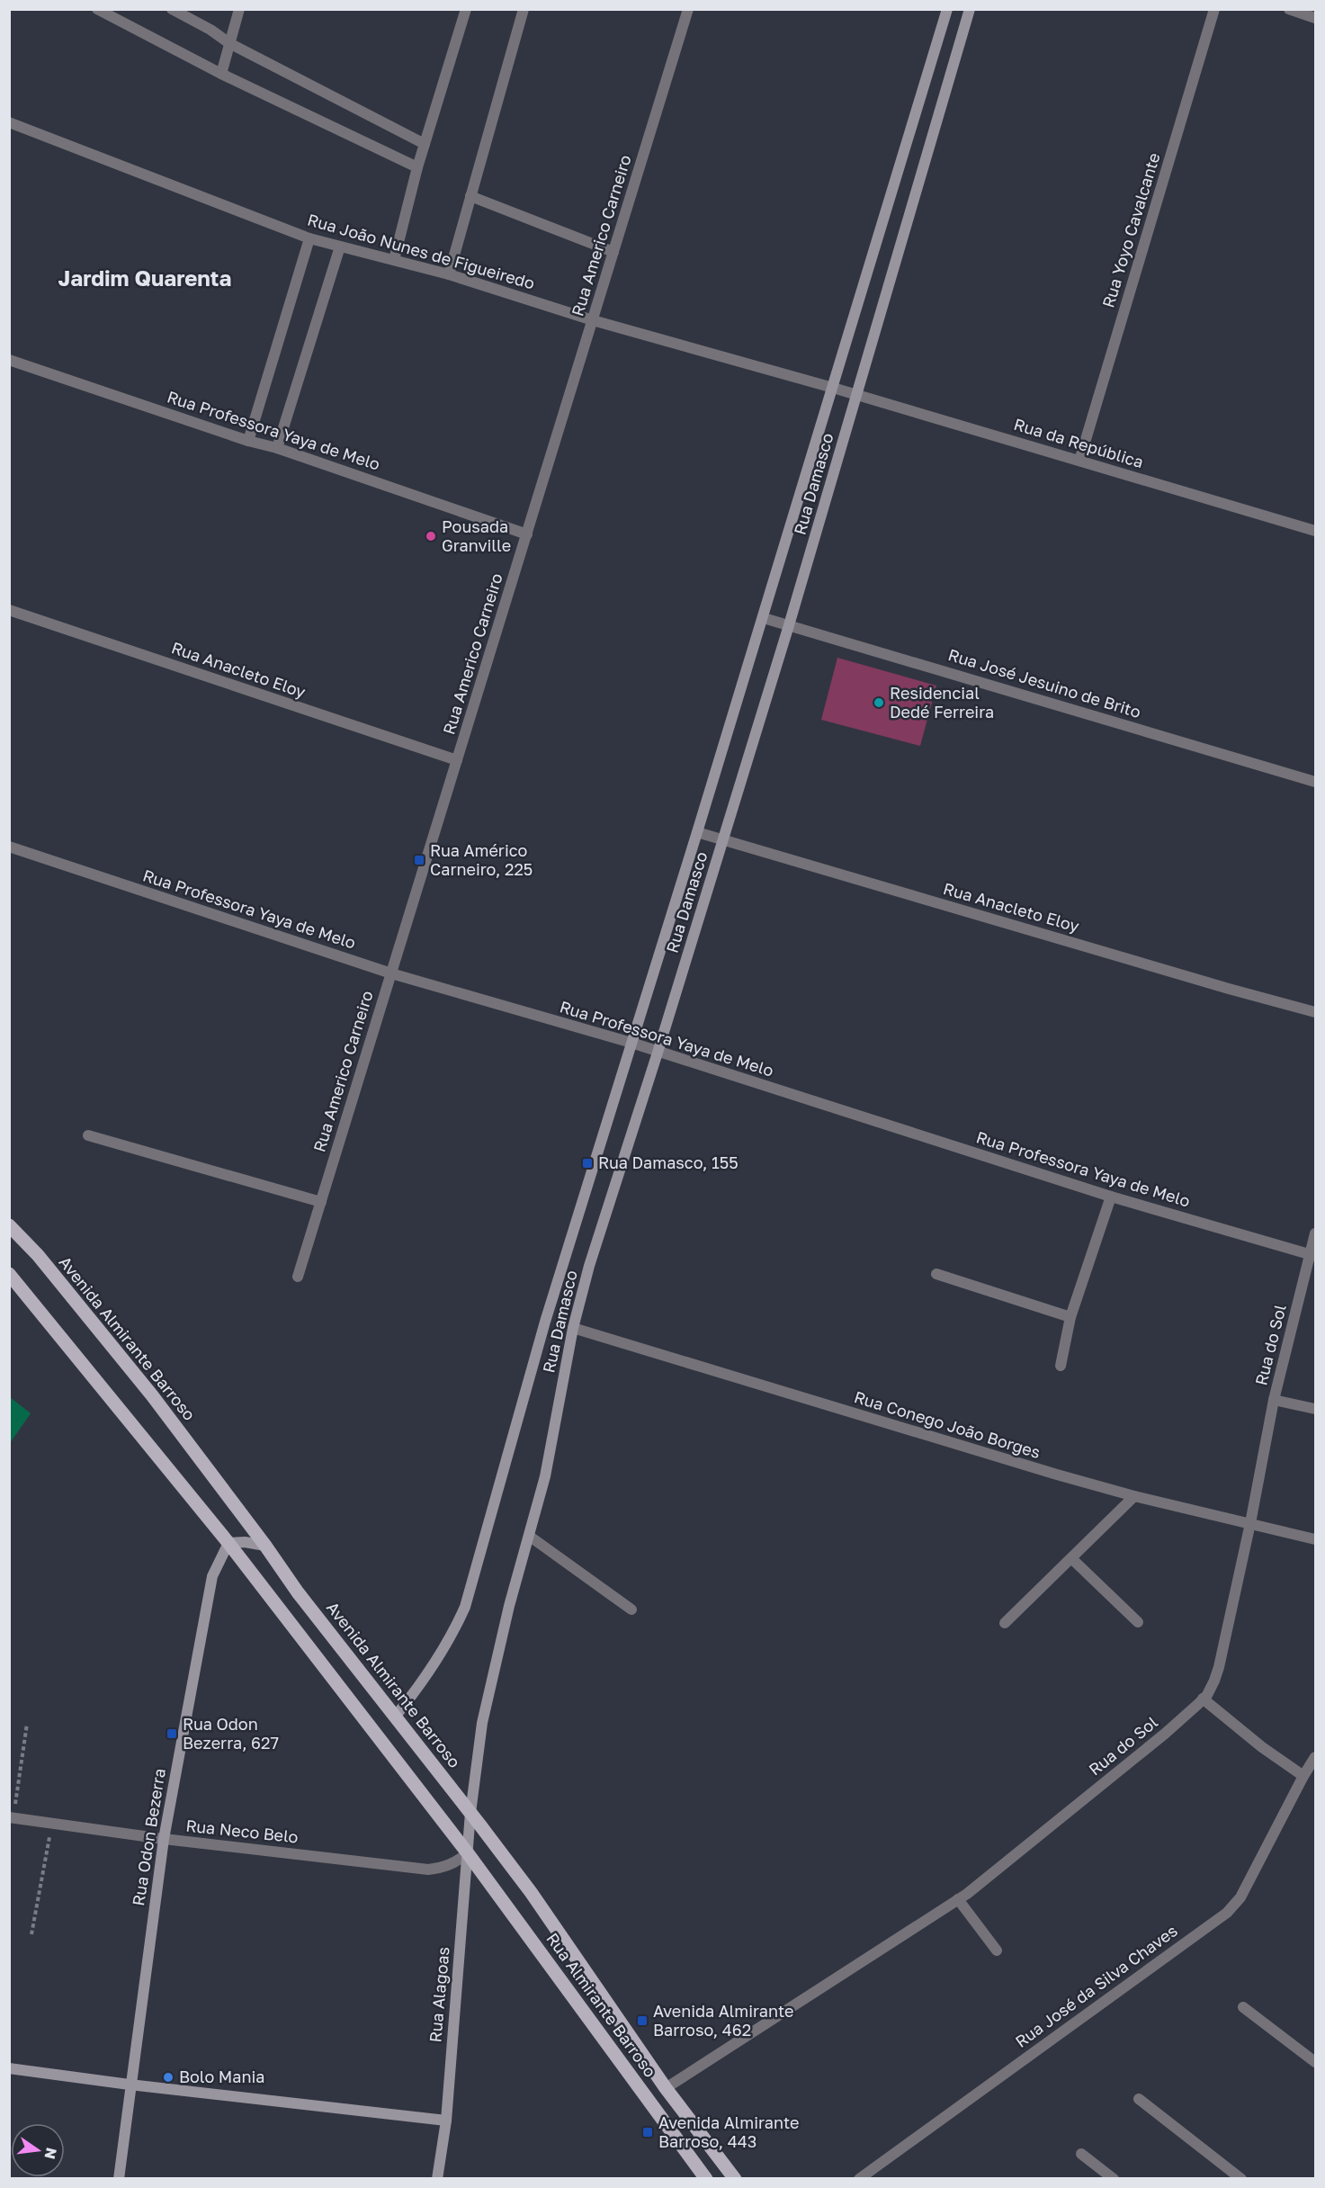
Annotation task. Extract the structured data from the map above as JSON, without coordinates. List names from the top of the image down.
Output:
{
  "streets": {
    "main road": ["Avenida Almirante Barroso", "Rua Almirante Barroso"],
    "street": [
      "Rua Yoyo Cavalcante",
      "Rua Americo Carneiro",
      "Rua João Nunes de Figueiredo",
      "Rua Professora Yaya de Melo",
      "Rua da República",
      "Rua Damasco",
      "Rua Anacleto Eloy",
      "Rua José Jesuino de Brito",
      "Rua do Sol",
      "Rua Conego João Borges",
      "Rua Neco Belo",
      "Rua Odon Bezerra",
      "Rua José da Silva Chaves",
      "Rua Alagoas"
    ]
  },
  "crossings": [
    ["Rua Yoyo Cavalcante", "Rua da República"],
    ["Rua Americo Carneiro", "Rua João Nunes de Figueiredo"],
    ["Rua Americo Carneiro", "Rua Professora Yaya de Melo"],
    ["Rua Americo Carneiro", "Rua Anacleto Eloy"],
    ["Rua João Nunes de Figueiredo", "Rua da República"],
    ["Rua João Nunes de Figueiredo", "Rua Damasco"],
    ["Rua Professora Yaya de Melo", "Rua Damasco"],
    ["Rua Professora Yaya de Melo", "Rua do Sol"],
    ["Rua da República", "Rua Damasco"],
    ["Rua Damasco", "Rua Anacleto Eloy"],
    ["Rua Damasco", "Rua José Jesuino de Brito"],
    ["Rua Damasco", "Avenida Almirante Barroso"],
    ["Rua Damasco", "Rua Conego João Borges"],
    ["Rua Damasco", "Rua Alagoas"],
    ["Avenida Almirante Barroso", "Rua do Sol"],
    ["Avenida Almirante Barroso", "Rua Alagoas"],
    ["Rua do Sol", "Rua Conego João Borges"],
    ["Rua Neco Belo", "Rua Odon Bezerra"],
    ["Rua Neco Belo", "Rua Alagoas"],
    ["Rua Neco Belo", "Rua Almirante Barroso"],
    ["Rua Odon Bezerra", "Rua Almirante Barroso"],
    ["Rua Alagoas", "Rua Almirante Barroso"]
  ],
  "districts": ["Jardim Quarenta"],
  "places": {
    "other": ["Pousada Granville", "Residencial Dedé Ferreira", "Bolo Mania"],
    "transit": [
      "Rua Américo Carneiro, 225",
      "Rua Damasco, 155",
      "Rua Odon Bezerra, 627",
      "Avenida Almirante Barroso, 462",
      "Avenida Almirante Barroso, 443"
    ]
  },
  "north": "right"
}
